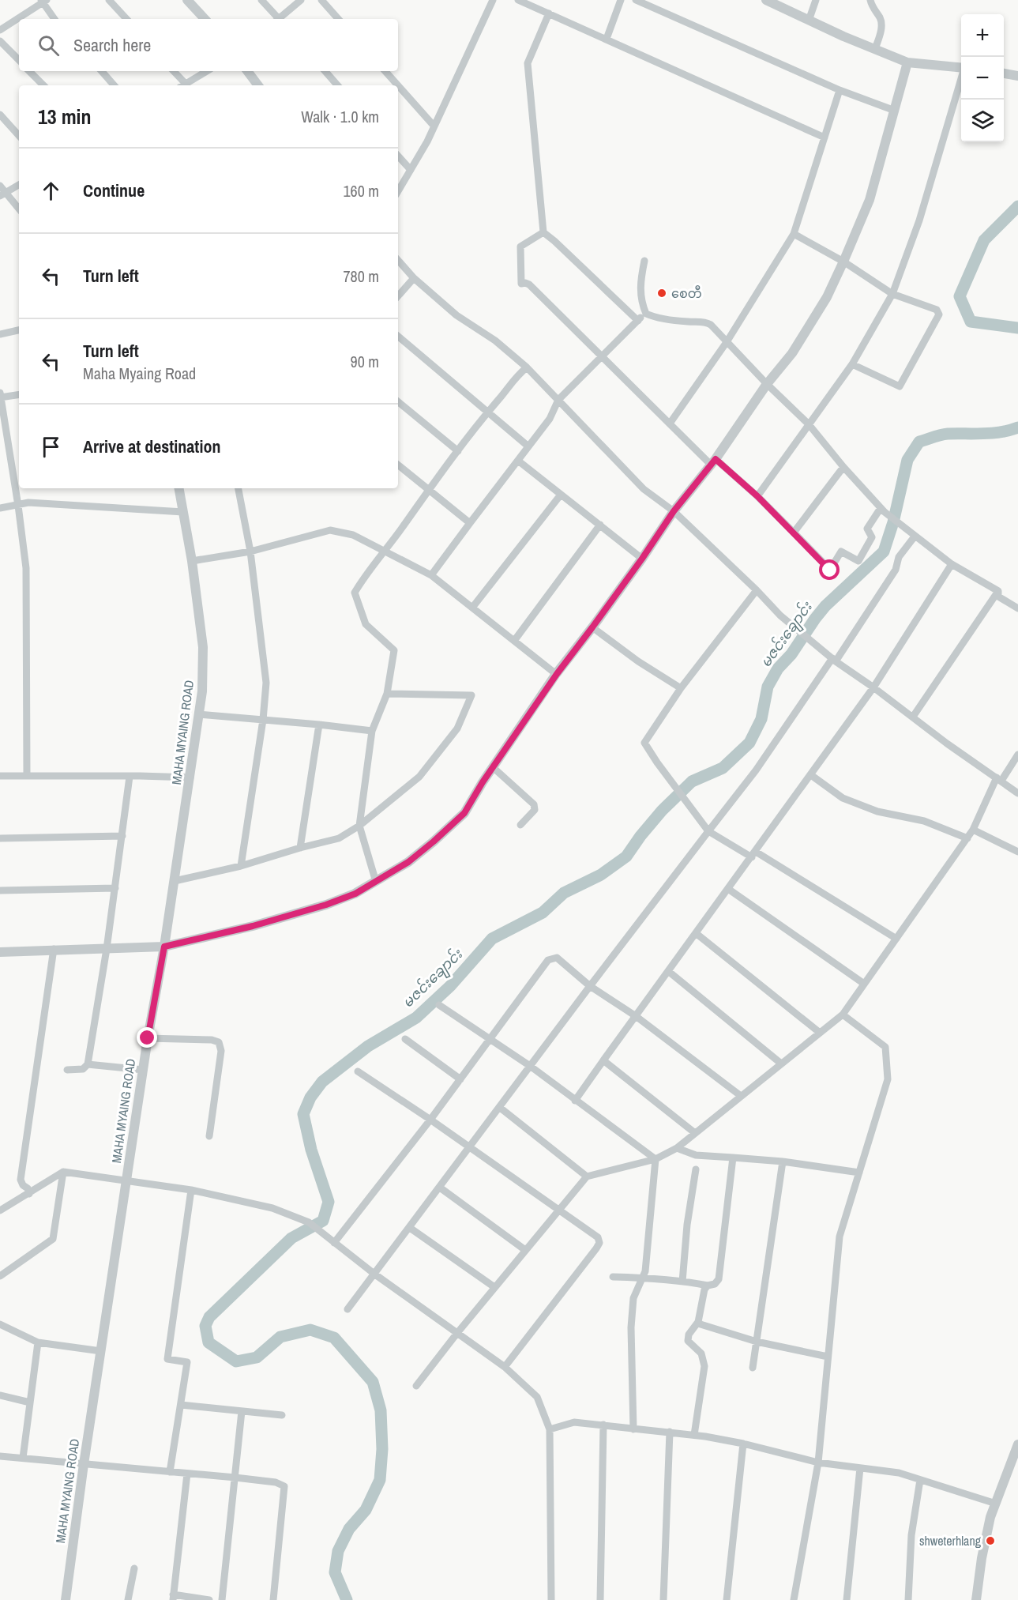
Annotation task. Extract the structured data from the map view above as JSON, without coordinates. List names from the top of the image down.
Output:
{
  "streets": {
    "street": ["MAHA MYAING ROAD"]
  },
  "water": ["မဇင်းချောင်း"],
  "places": ["စေတီ", "shweterhlang"],
  "page": {
    "map_buttons": ["+", "−"],
    "search": "Search here",
    "heading": ["13 min", "Walk · 1.0 km"],
    "list": [
      ["Continue", "160 m"],
      ["Turn left", "780 m"],
      ["Turn left", "Maha Myaing Road", "90 m"],
      "Arrive at destination"
    ]
  }
}
